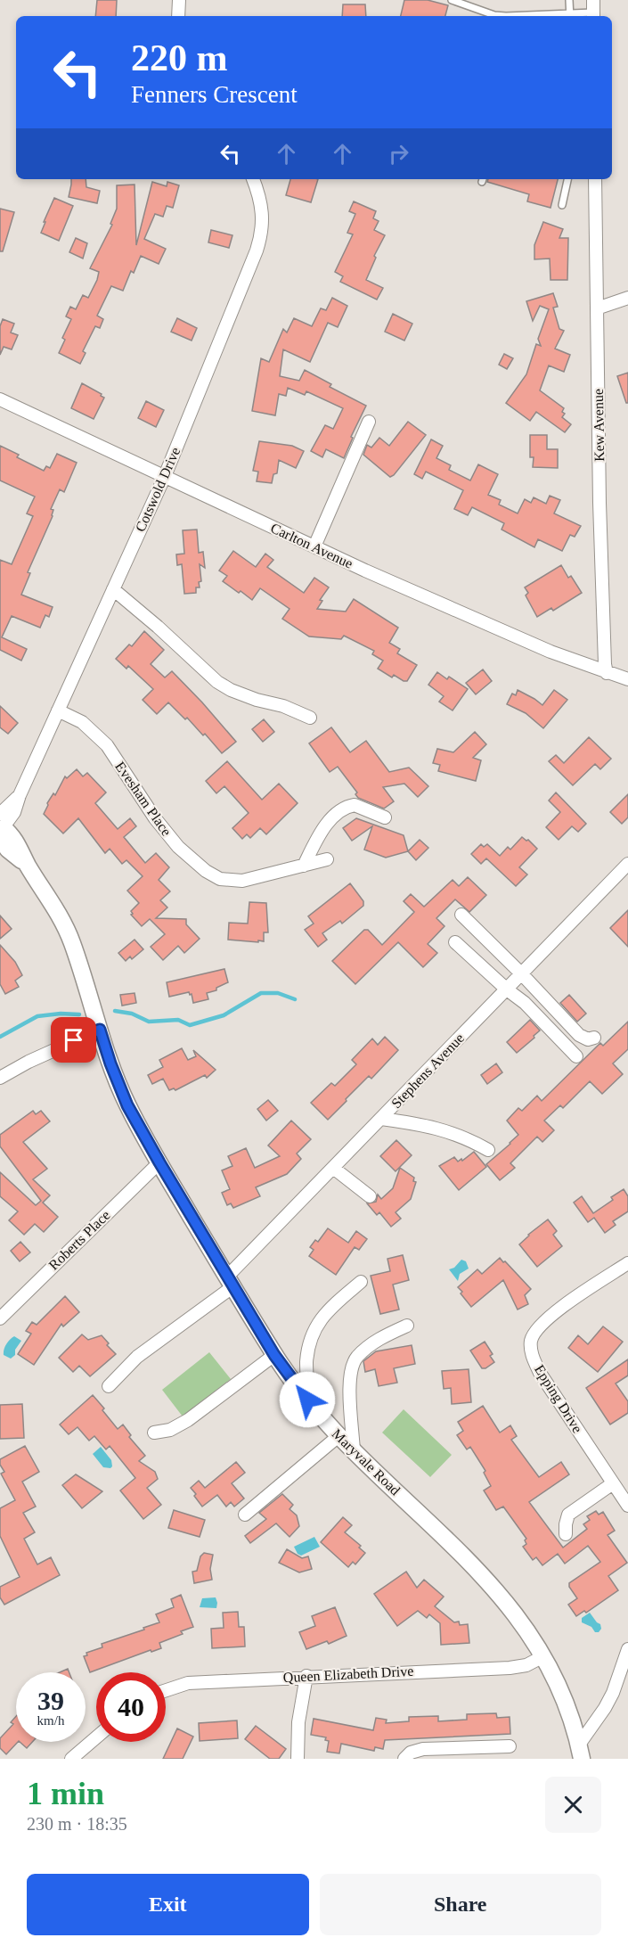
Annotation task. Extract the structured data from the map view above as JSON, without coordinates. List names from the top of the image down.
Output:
{
  "streets": {
    "street": [
      "Kew Avenue",
      "Cotswold Drive",
      "Carlton Avenue",
      "Evesham Place",
      "Stephens Avenue",
      "Roberts Place",
      "Epping Drive",
      "Maryvale Road",
      "Queen Elizabeth Drive"
    ]
  },
  "crossings": [
    ["Kew Avenue", "Carlton Avenue"],
    ["Cotswold Drive", "Carlton Avenue"],
    ["Cotswold Drive", "Evesham Place"],
    ["Cotswold Drive", "Maryvale Road"],
    ["Stephens Avenue", "Maryvale Road"],
    ["Roberts Place", "Maryvale Road"],
    ["Maryvale Road", "Queen Elizabeth Drive"]
  ],
  "page": {
    "turn": ["220 m", "Fenners Crescent"],
    "speed": "39 km/h",
    "limit": "40",
    "heading": ["1 min", "230 m · 18:35"],
    "buttons": ["Exit", "Share"]
  }
}
